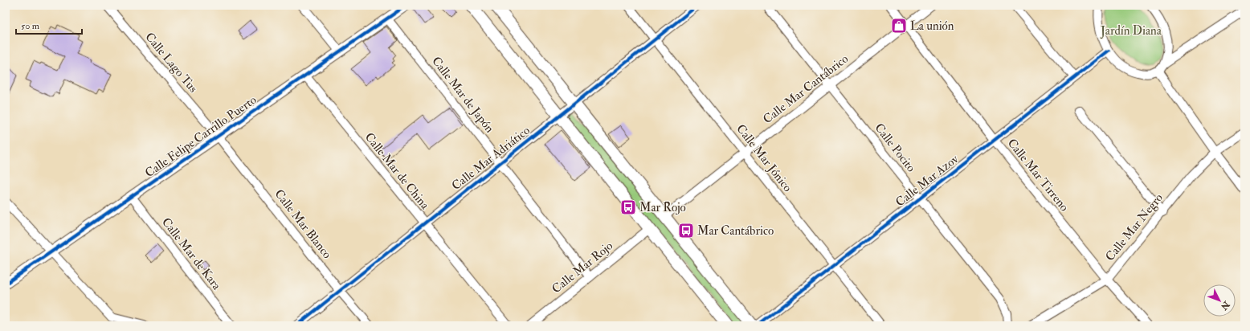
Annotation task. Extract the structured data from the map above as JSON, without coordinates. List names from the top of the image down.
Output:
{
  "streets": {
    "street": [
      "Calle Lago Tus",
      "Calle Mar Cantábrico",
      "Calle Mar de Japón",
      "Calle Felipe Carrillo Puerto",
      "Calle Pocito",
      "Calle Mar Adriático",
      "Calle Mar Jónico",
      "Calle Mar de China",
      "Calle Mar Tirreno",
      "Calle Mar Azov",
      "Calle Mar Blanco",
      "Calle Mar Negro",
      "Calle Mar de Kara",
      "Calle Mar Rojo"
    ]
  },
  "crossings": [
    ["Calle Lago Tus", "Calle Felipe Carrillo Puerto"],
    ["Calle Lago Tus", "Calle Mar Blanco"],
    ["Calle Mar Cantábrico", "Calle Pocito"],
    ["Calle Mar Cantábrico", "Calle Mar Jónico"],
    ["Calle Mar Cantábrico", "Calle Mar Tirreno"],
    ["Calle Mar de Japón", "Calle Felipe Carrillo Puerto"],
    ["Calle Mar de Japón", "Calle Mar Adriático"],
    ["Calle Mar de Japón", "Calle Mar Rojo"],
    ["Calle Felipe Carrillo Puerto", "Calle Mar de China"],
    ["Calle Felipe Carrillo Puerto", "Calle Mar Blanco"],
    ["Calle Felipe Carrillo Puerto", "Calle Mar de Kara"],
    ["Calle Pocito", "Calle Mar Azov"],
    ["Calle Mar Adriático", "Calle Mar Jónico"],
    ["Calle Mar Adriático", "Calle Mar de China"],
    ["Calle Mar Adriático", "Calle Mar Blanco"],
    ["Calle Mar Jónico", "Calle Mar Azov"],
    ["Calle Mar Tirreno", "Calle Mar Azov"],
    ["Calle Mar Tirreno", "Calle Mar Negro"]
  ],
  "parks": ["Jardín Diana"],
  "places": {
    "shop": ["La unión"],
    "bus stop": ["Mar Rojo", "Mar Cantábrico"]
  },
  "scale_bar": "50 m",
  "north": "bottom right"
}
